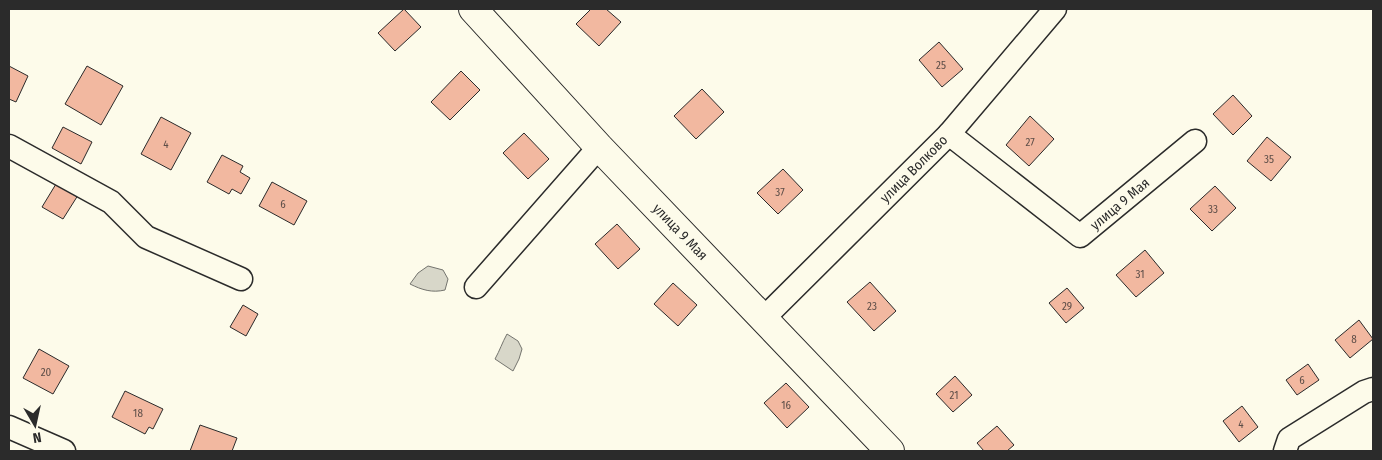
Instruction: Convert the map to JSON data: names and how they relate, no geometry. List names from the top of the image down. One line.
{"streets":{"main road":["улица 9 Мая"],"street":["улица Волково"]},"crossings":[["улица Волково","улица 9 Мая"]],"house_numbers":["25","27","4","35","37","6","33","31","23","29","8","20","6","21","16","18","4"],"north":"bottom"}
